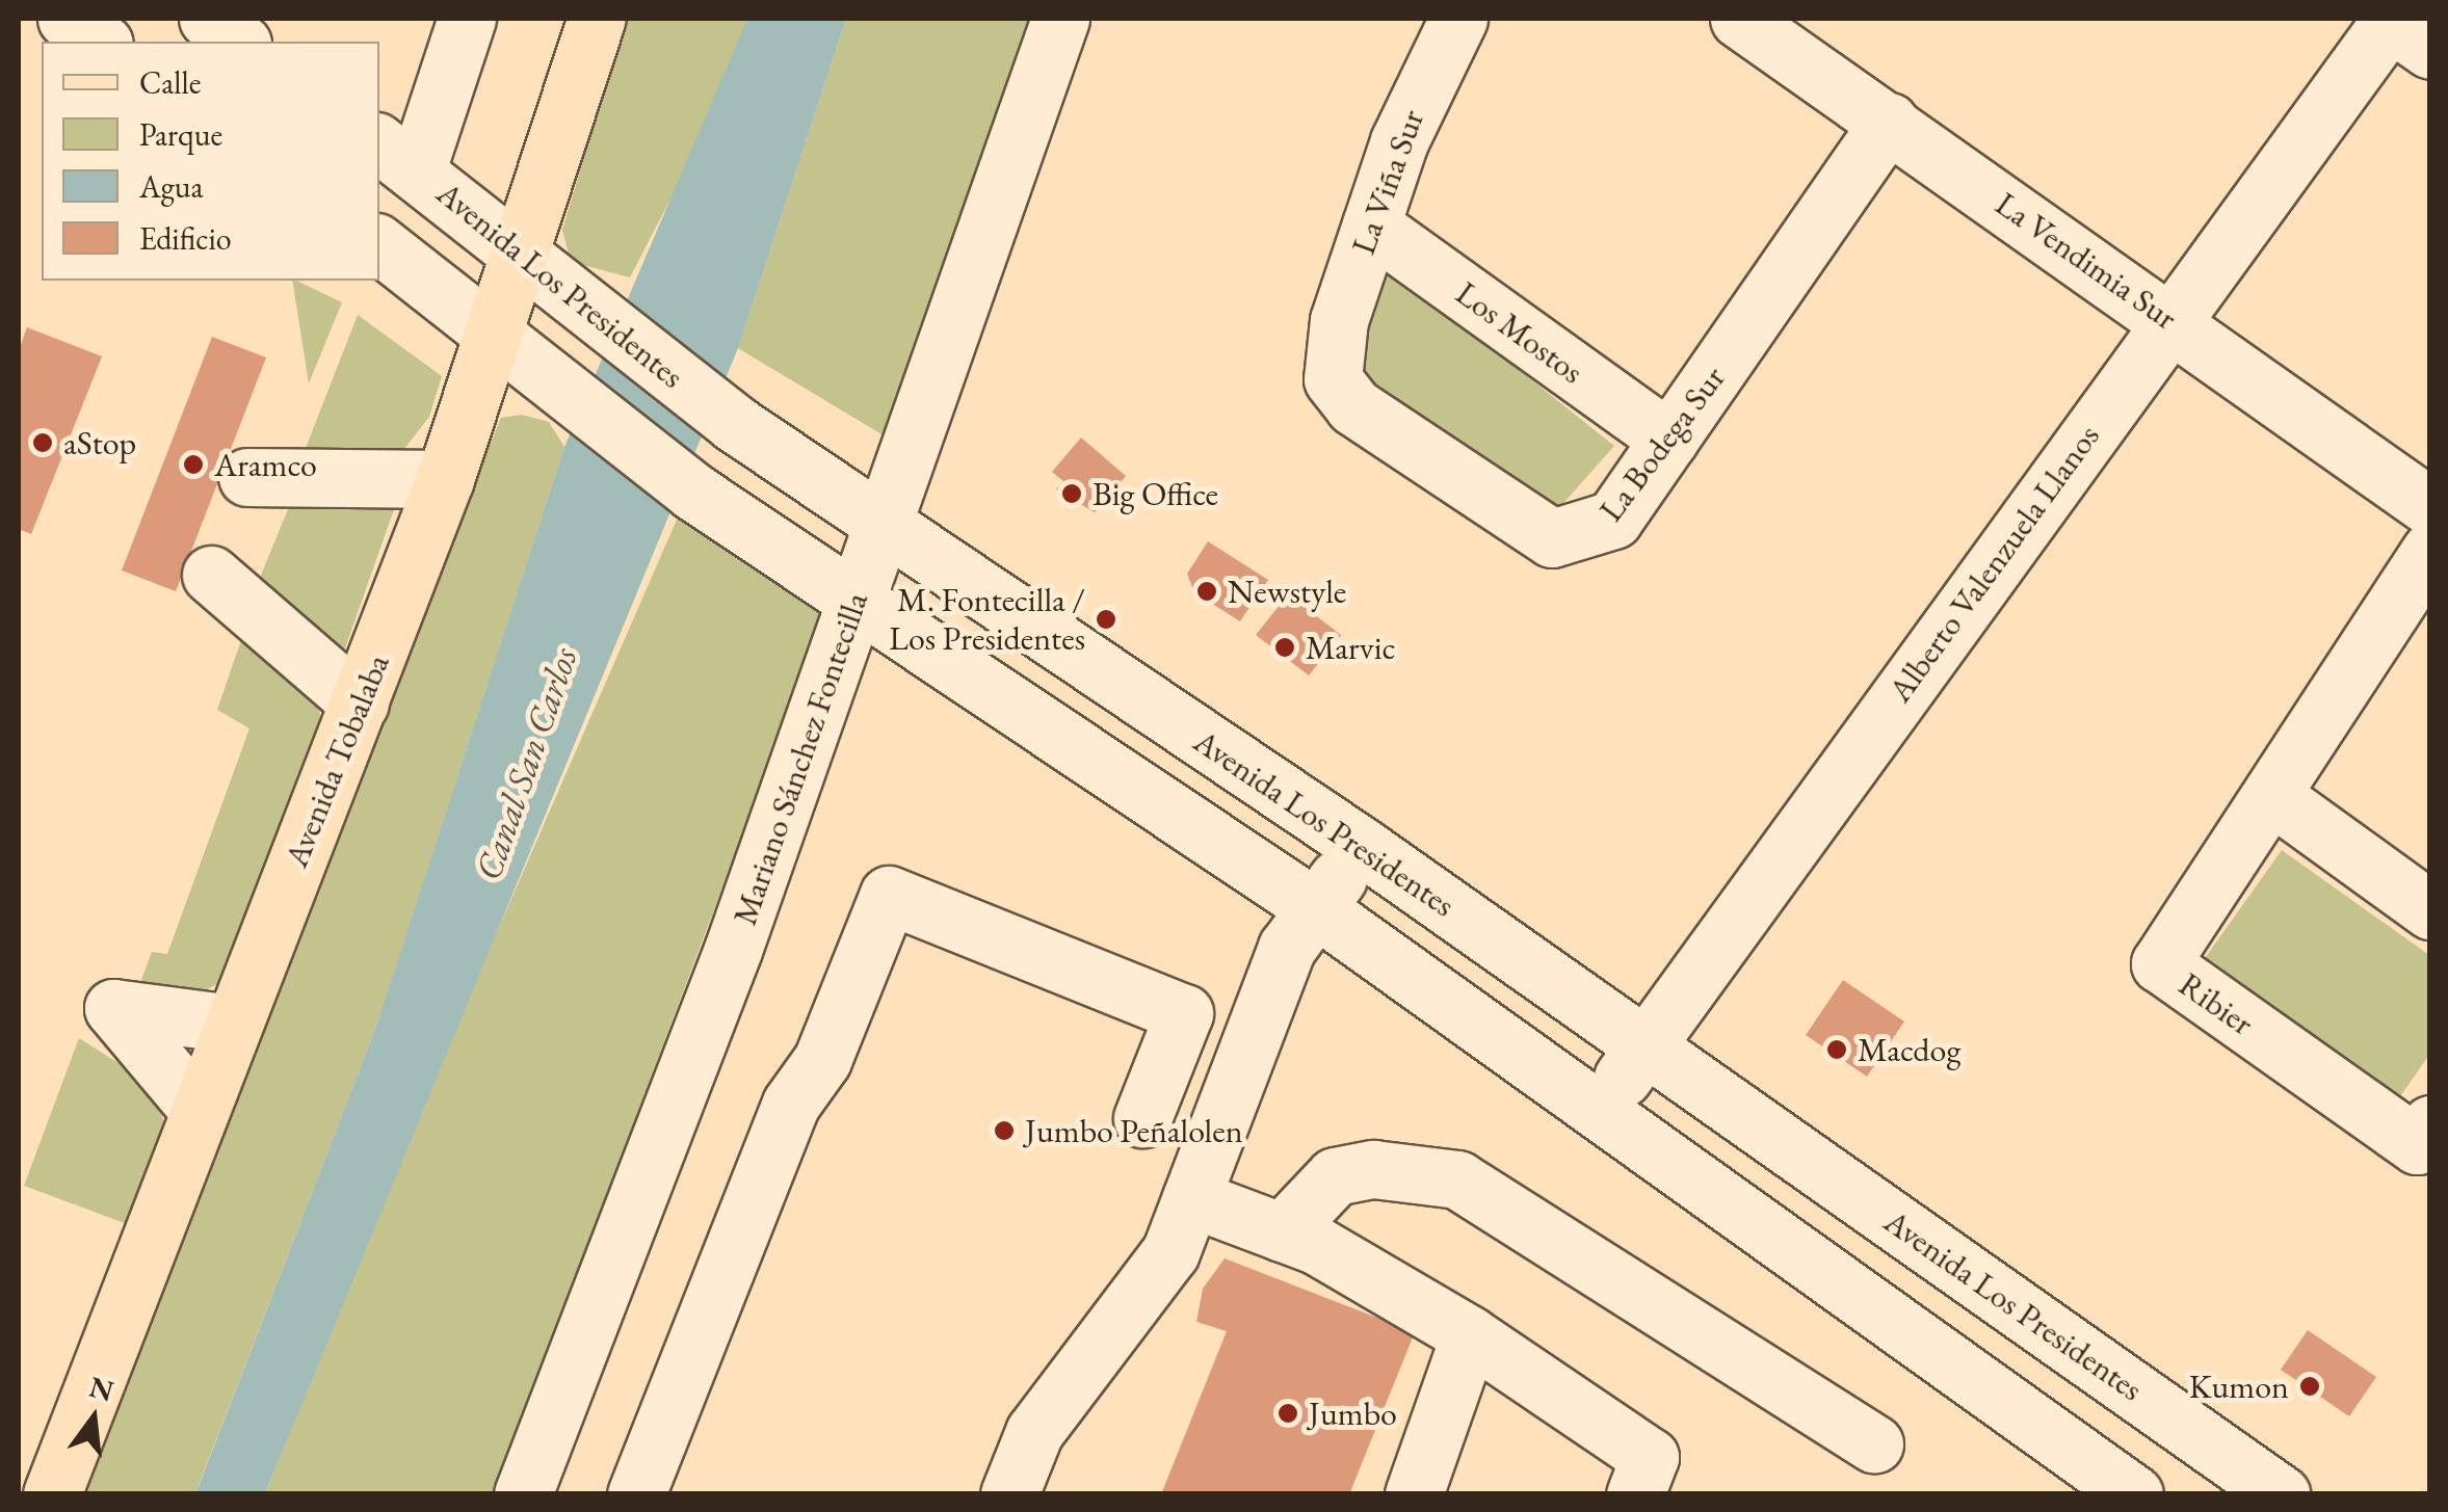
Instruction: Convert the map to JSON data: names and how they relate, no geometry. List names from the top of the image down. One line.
{"streets":{"main road":["Avenida Tobalaba"],"street":["La Viña Sur","La Vendimia Sur","Avenida Los Presidentes","Los Mostos","La Bodega Sur","Alberto Valenzuela Llanos","Mariano Sánchez Fontecilla","Ribier"]},"crossings":[["La Viña Sur","Los Mostos"],["La Viña Sur","La Bodega Sur"],["La Vendimia Sur","La Bodega Sur"],["La Vendimia Sur","Alberto Valenzuela Llanos"],["Avenida Los Presidentes","Alberto Valenzuela Llanos"],["Avenida Los Presidentes","Mariano Sánchez Fontecilla"],["Avenida Los Presidentes","Avenida Tobalaba"],["Los Mostos","La Bodega Sur"]],"water":["Canal San Carlos"],"places":["aStop","Aramco","Big Office","Newstyle","M. Fontecilla / Los Presidentes","Marvic","Macdog","Jumbo Peñalolen","Kumon","Jumbo"],"legend":["Calle","Parque","Agua","Edificio"],"north":"top"}
